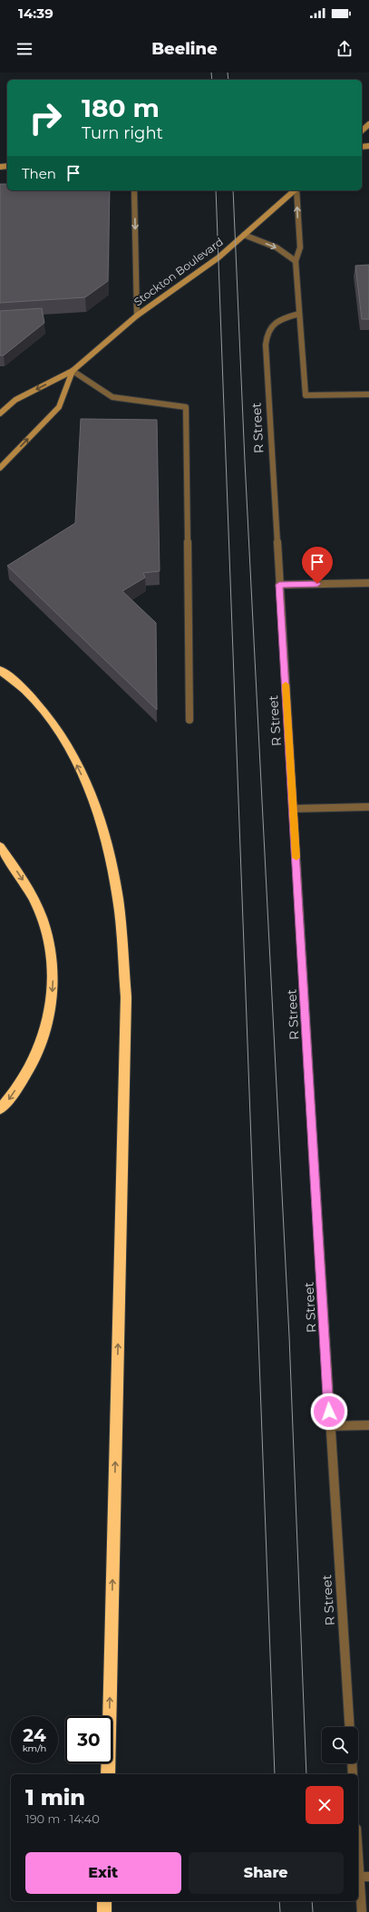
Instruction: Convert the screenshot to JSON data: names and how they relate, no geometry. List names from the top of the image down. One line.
{"streets":{"main road":["Stockton Boulevard"],"street":["R Street"]},"page":{"status":"14:39","header":"Beeline","turn":["180 m","Turn right"],"then":"Then","speed":"24 km/h","limit":"30","heading":["1 min","190 m · 14:40"],"buttons":["Exit","Share"]}}
